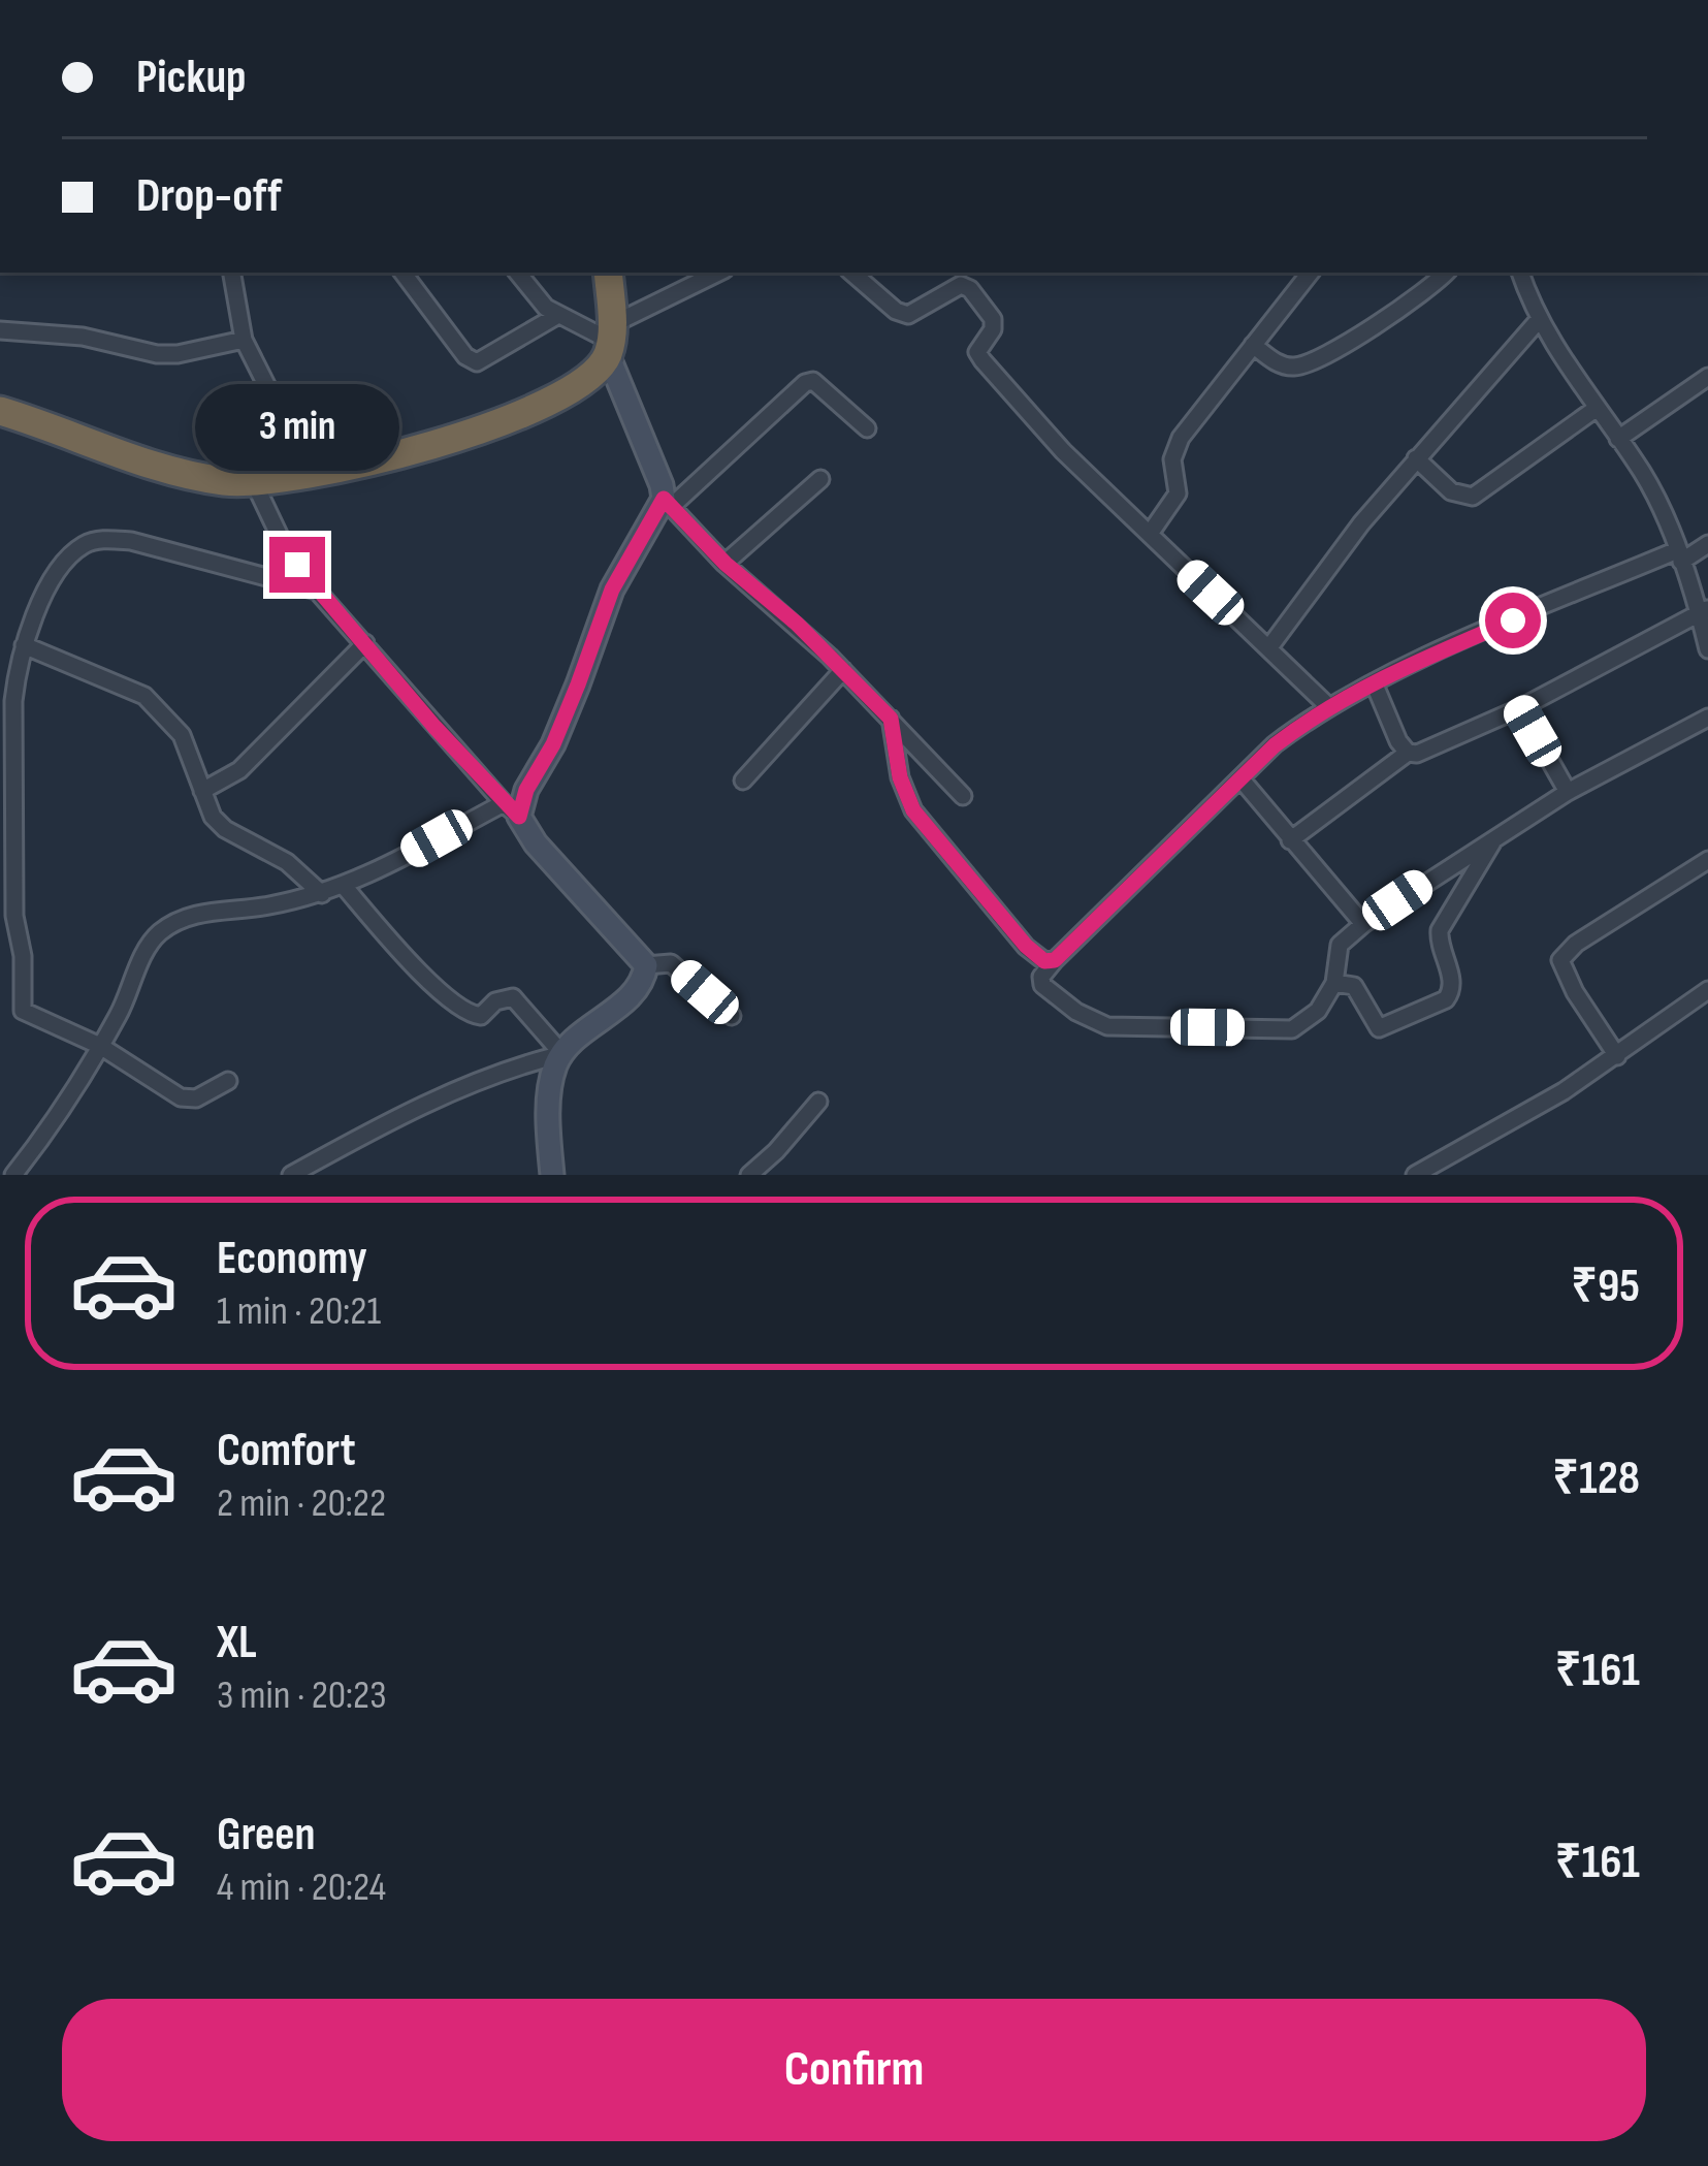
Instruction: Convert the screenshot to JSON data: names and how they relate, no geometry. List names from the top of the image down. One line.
{"page":{"banner":["Pickup","Drop-off"],"bubble":"3 min","list":[{"name":"Economy","note":"1 min · 20:21","value":"₹95"},{"name":"Comfort","note":"2 min · 20:22","value":"₹128"},{"name":"XL","note":"3 min · 20:23","value":"₹161"},{"name":"Green","note":"4 min · 20:24","value":"₹161"}],"buttons":"Confirm"}}
